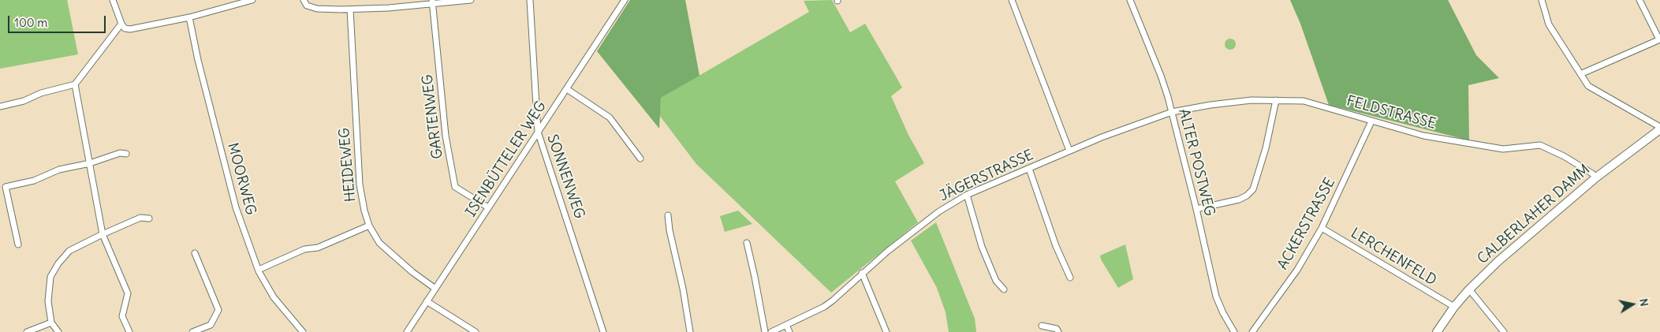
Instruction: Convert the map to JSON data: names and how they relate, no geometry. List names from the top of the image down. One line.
{"streets":{"street":["FELDSTRASSE","GARTENWEG","ISENBÜTTELER WEG","ALTER POSTWEG","HEIDEWEG","JÄGERSTRASSE","SONNENWEG","MOORWEG","CALBERLAHER DAMM","ACKERSTRASSE","LERCHENFELD"]},"crossings":[["FELDSTRASSE","ALTER POSTWEG"],["FELDSTRASSE","JÄGERSTRASSE"],["FELDSTRASSE","CALBERLAHER DAMM"],["FELDSTRASSE","ACKERSTRASSE"],["GARTENWEG","ISENBÜTTELER WEG"],["ISENBÜTTELER WEG","HEIDEWEG"],["ISENBÜTTELER WEG","SONNENWEG"],["ALTER POSTWEG","JÄGERSTRASSE"],["CALBERLAHER DAMM","LERCHENFELD"],["ACKERSTRASSE","LERCHENFELD"]],"scale_bar":"100 m","north":"right"}
